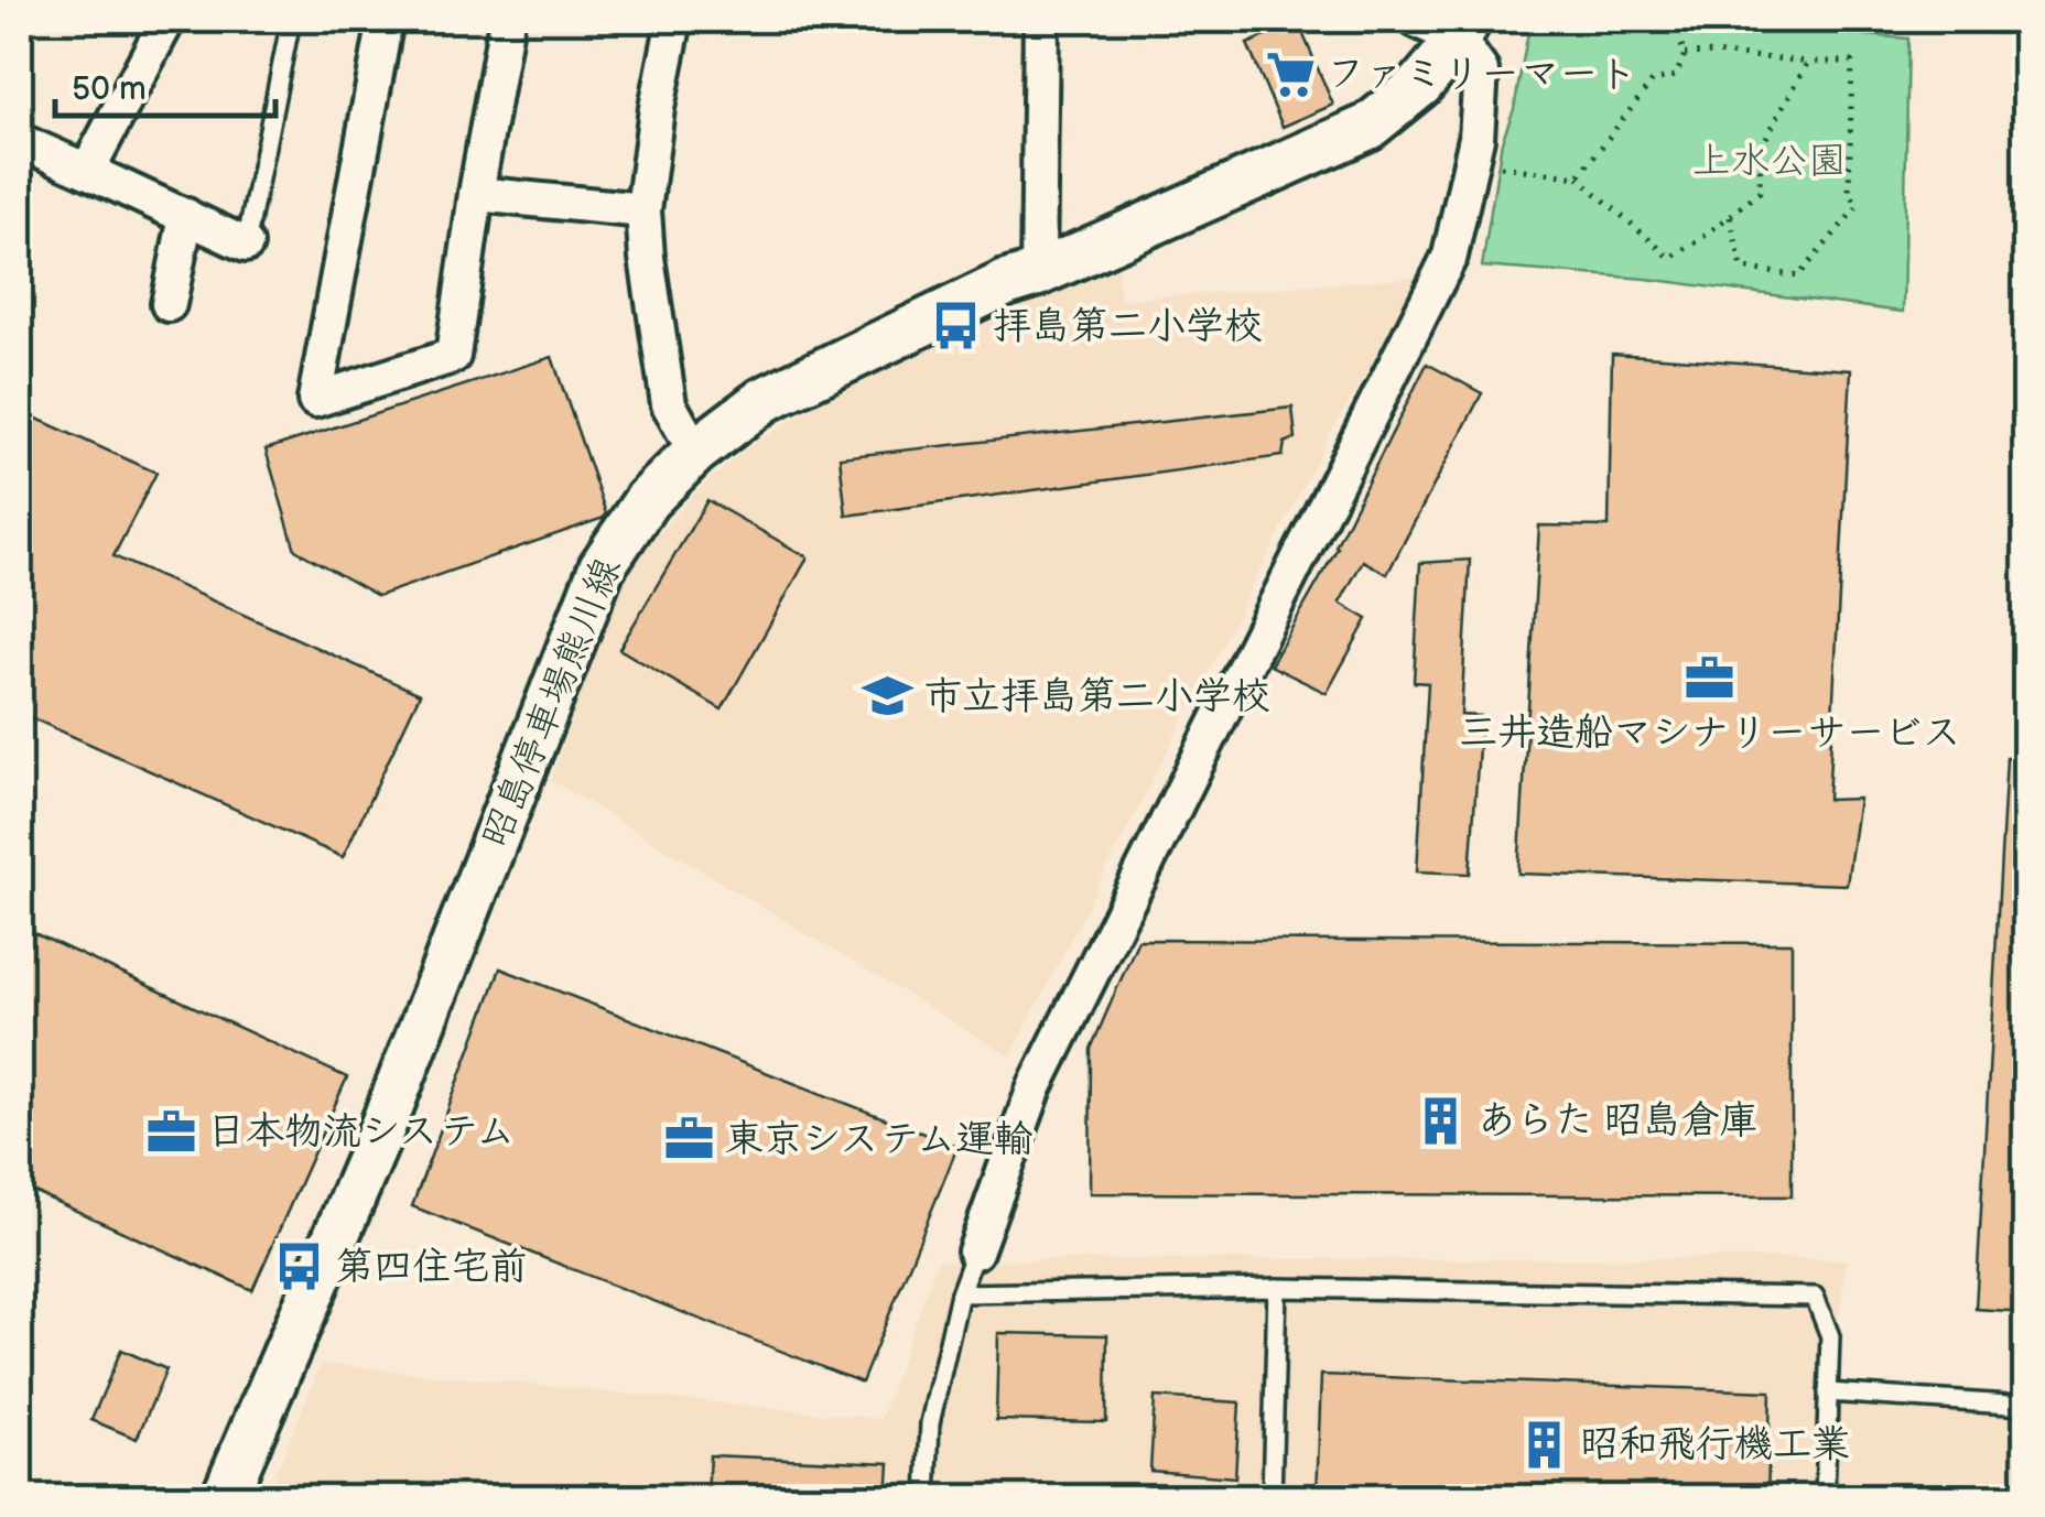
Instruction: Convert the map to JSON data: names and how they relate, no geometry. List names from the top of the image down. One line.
{"streets":{"main road":["昭島停車場熊川線"]},"parks":["上水公園"],"places":{"supermarket":["ファミリーマート"],"bus stop":["拝島第二小学校","第四住宅前"],"office":["三井造船マシナリーサービス","日本物流システム","東京システム運輸"],"school or university":["市立拝島第二小学校"],"building":["あらた 昭島倉庫","昭和飛行機工業"]},"scale_bar":"50 m"}
